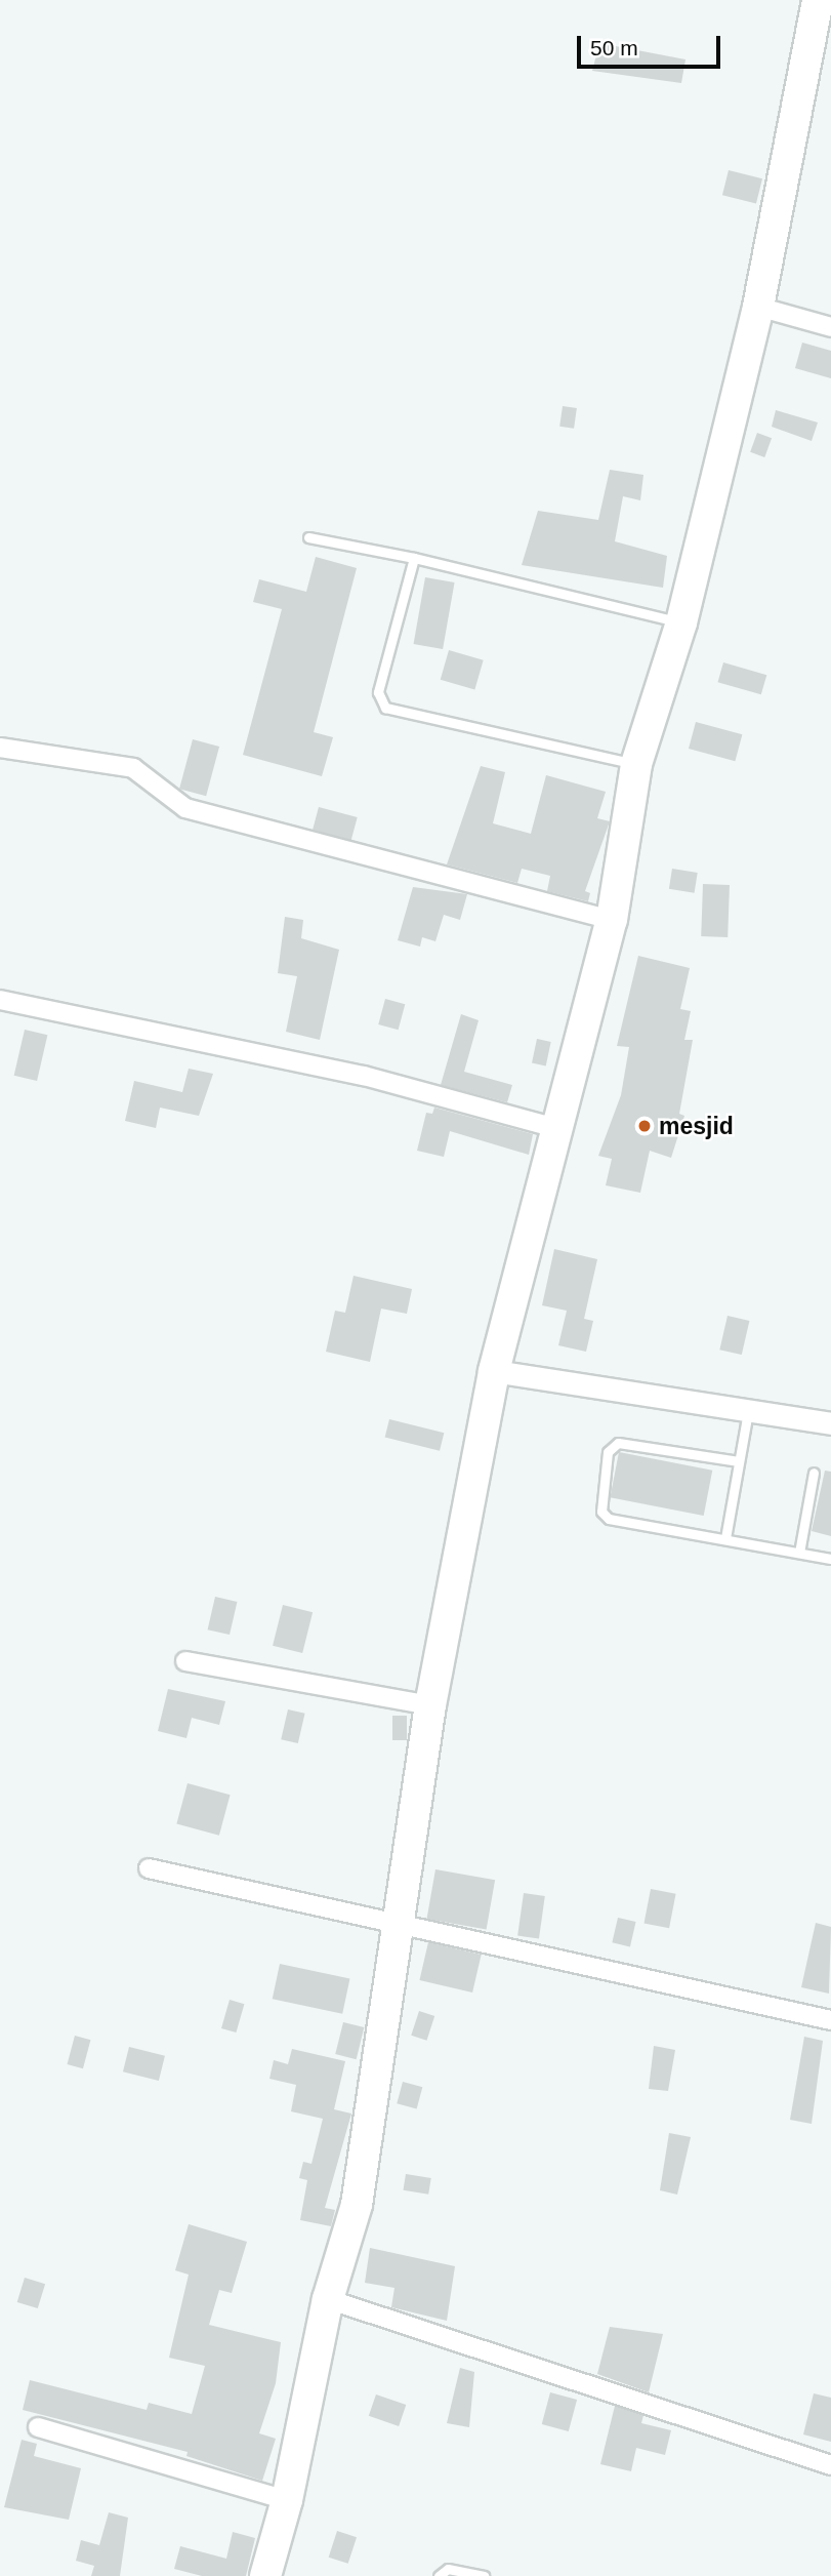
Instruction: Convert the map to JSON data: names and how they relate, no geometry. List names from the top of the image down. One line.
{"places":["mesjid"],"scale_bar":"50 m"}
